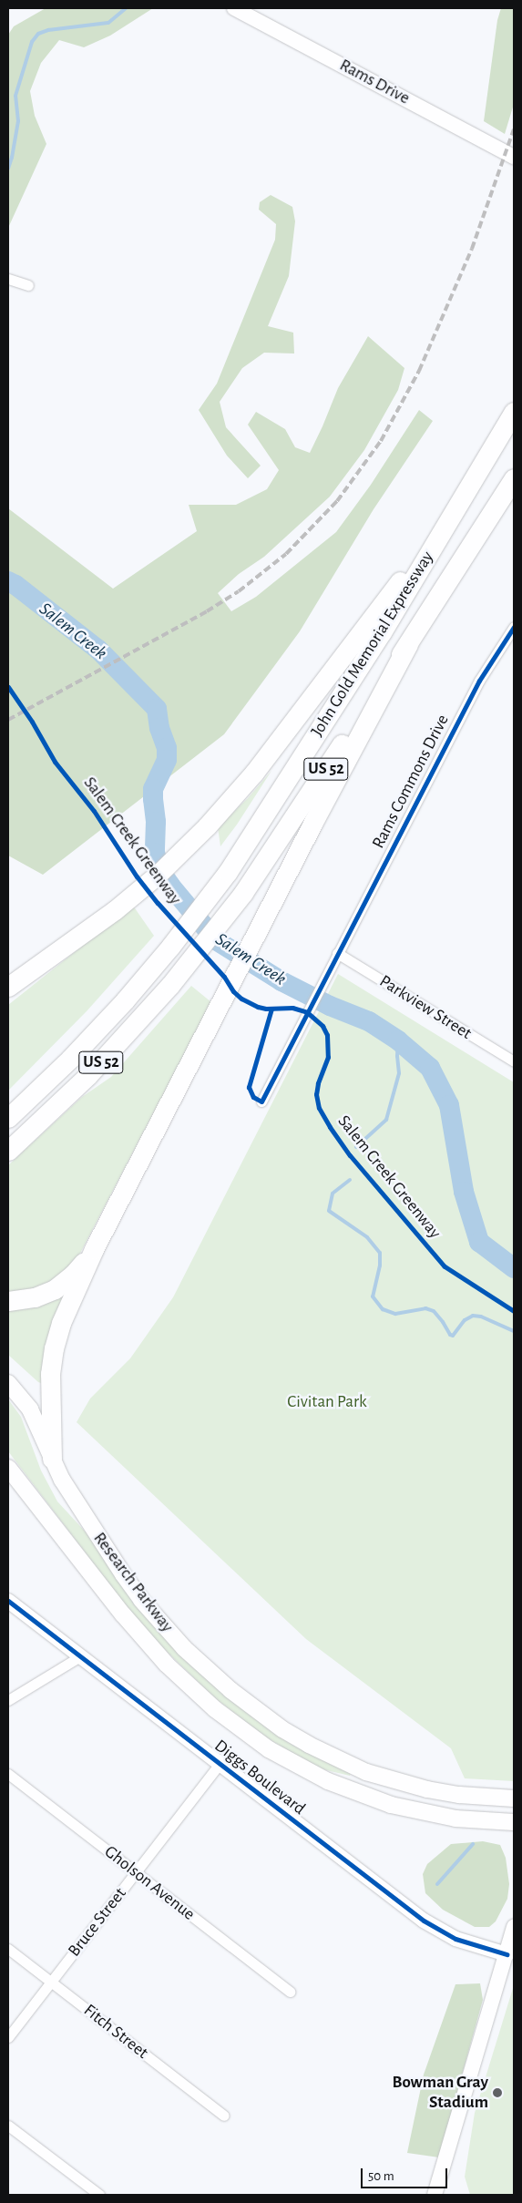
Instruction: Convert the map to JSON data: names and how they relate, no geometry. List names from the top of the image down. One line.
{"streets":{"highway":["John Gold Memorial Expressway","US 52"],"main road":["Research Parkway"],"street":["Rams Drive","Rams Commons Drive","Parkview Street","Diggs Boulevard","Gholson Avenue","Bruce Street","Fitch Street"],"cycle path":["Salem Creek Greenway"]},"crossings":[["Rams Commons Drive","Parkview Street"],["Diggs Boulevard","Bruce Street"],["Gholson Avenue","Bruce Street"],["Bruce Street","Fitch Street"]],"water":["Salem Creek"],"parks":["Civitan Park"],"places":["Bowman Gray Stadium"],"scale_bar":"50 m"}
